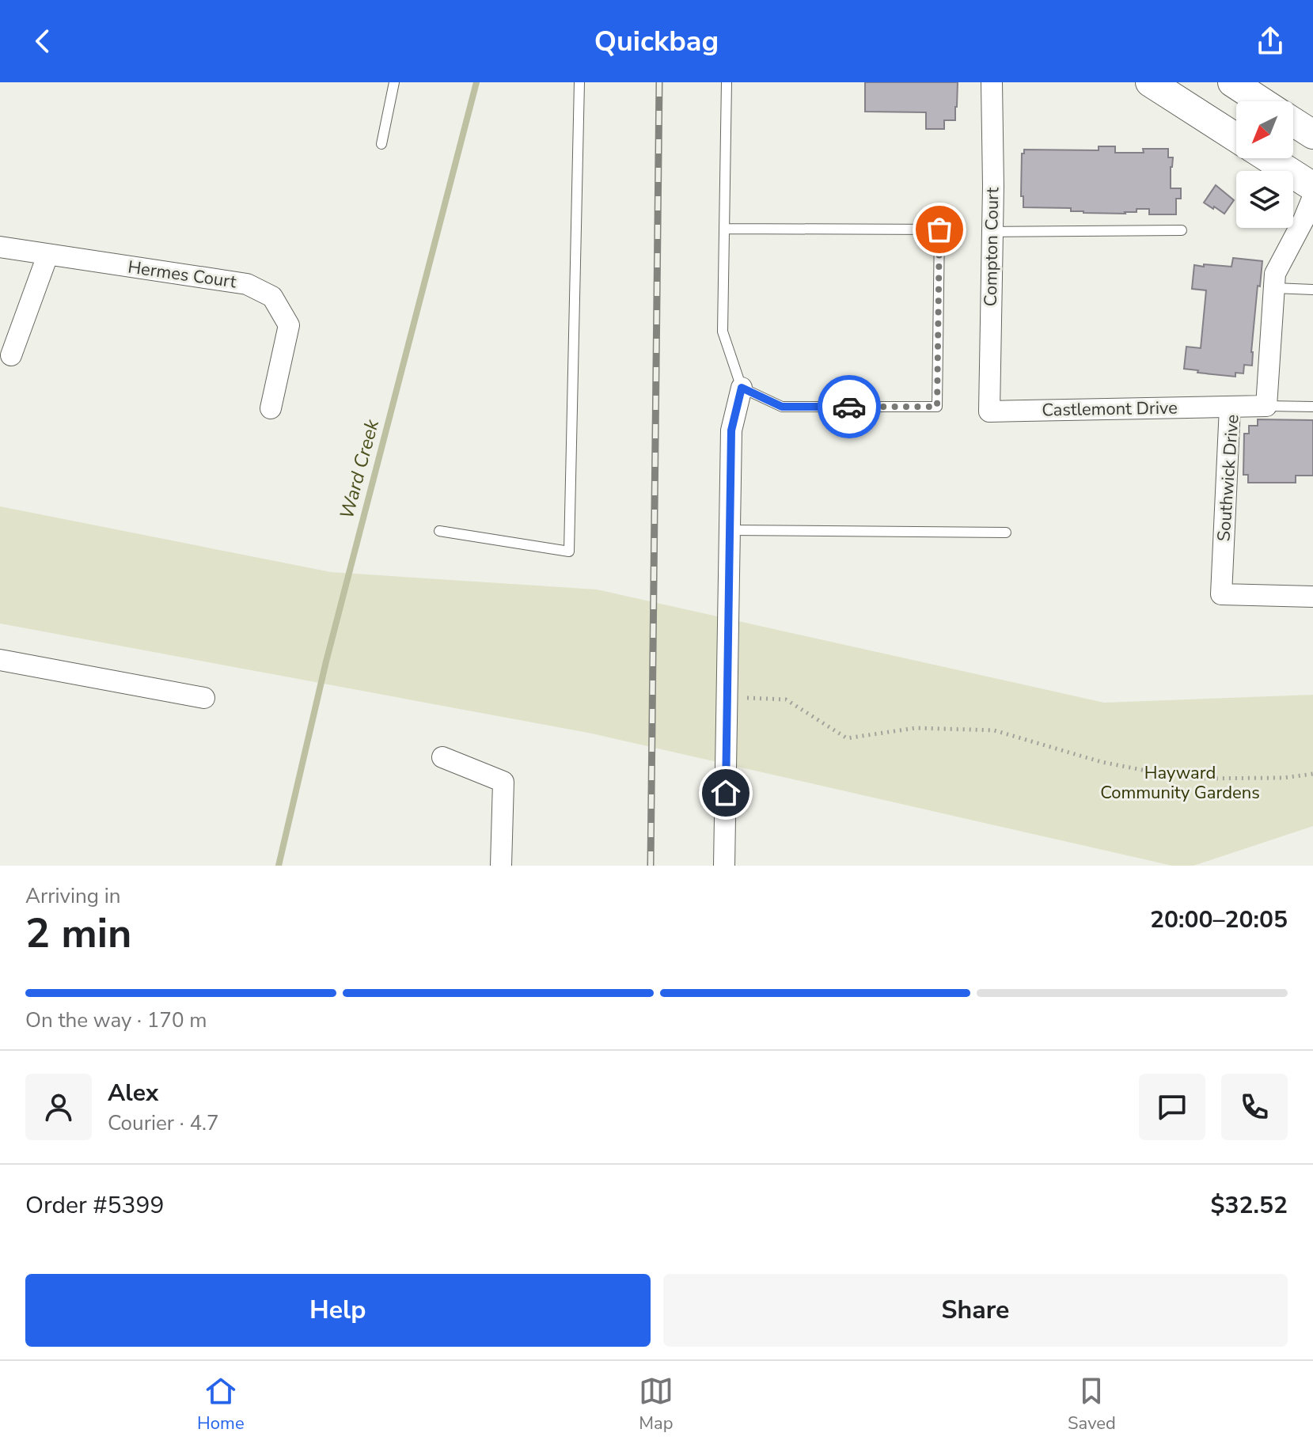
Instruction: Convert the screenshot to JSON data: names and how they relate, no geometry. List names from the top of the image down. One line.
{"streets":{"street":["Compton Court","Hermes Court","Castlemont Drive","Southwick Drive"]},"crossings":[["Compton Court","Castlemont Drive"],["Castlemont Drive","Southwick Drive"]],"water":["Ward Creek"],"parks":["Hayward Community Gardens"],"north":"bottom left","page":{"header":"Quickbag","heading":["2 min","Arriving in","20:00–20:05"],"panel":["Alex","Courier · 4.7","Order #5399","$32.52"],"bar":"On the way · 170 m","buttons":["Help","Share"],"tabs":["Home","Map","Saved"]}}
